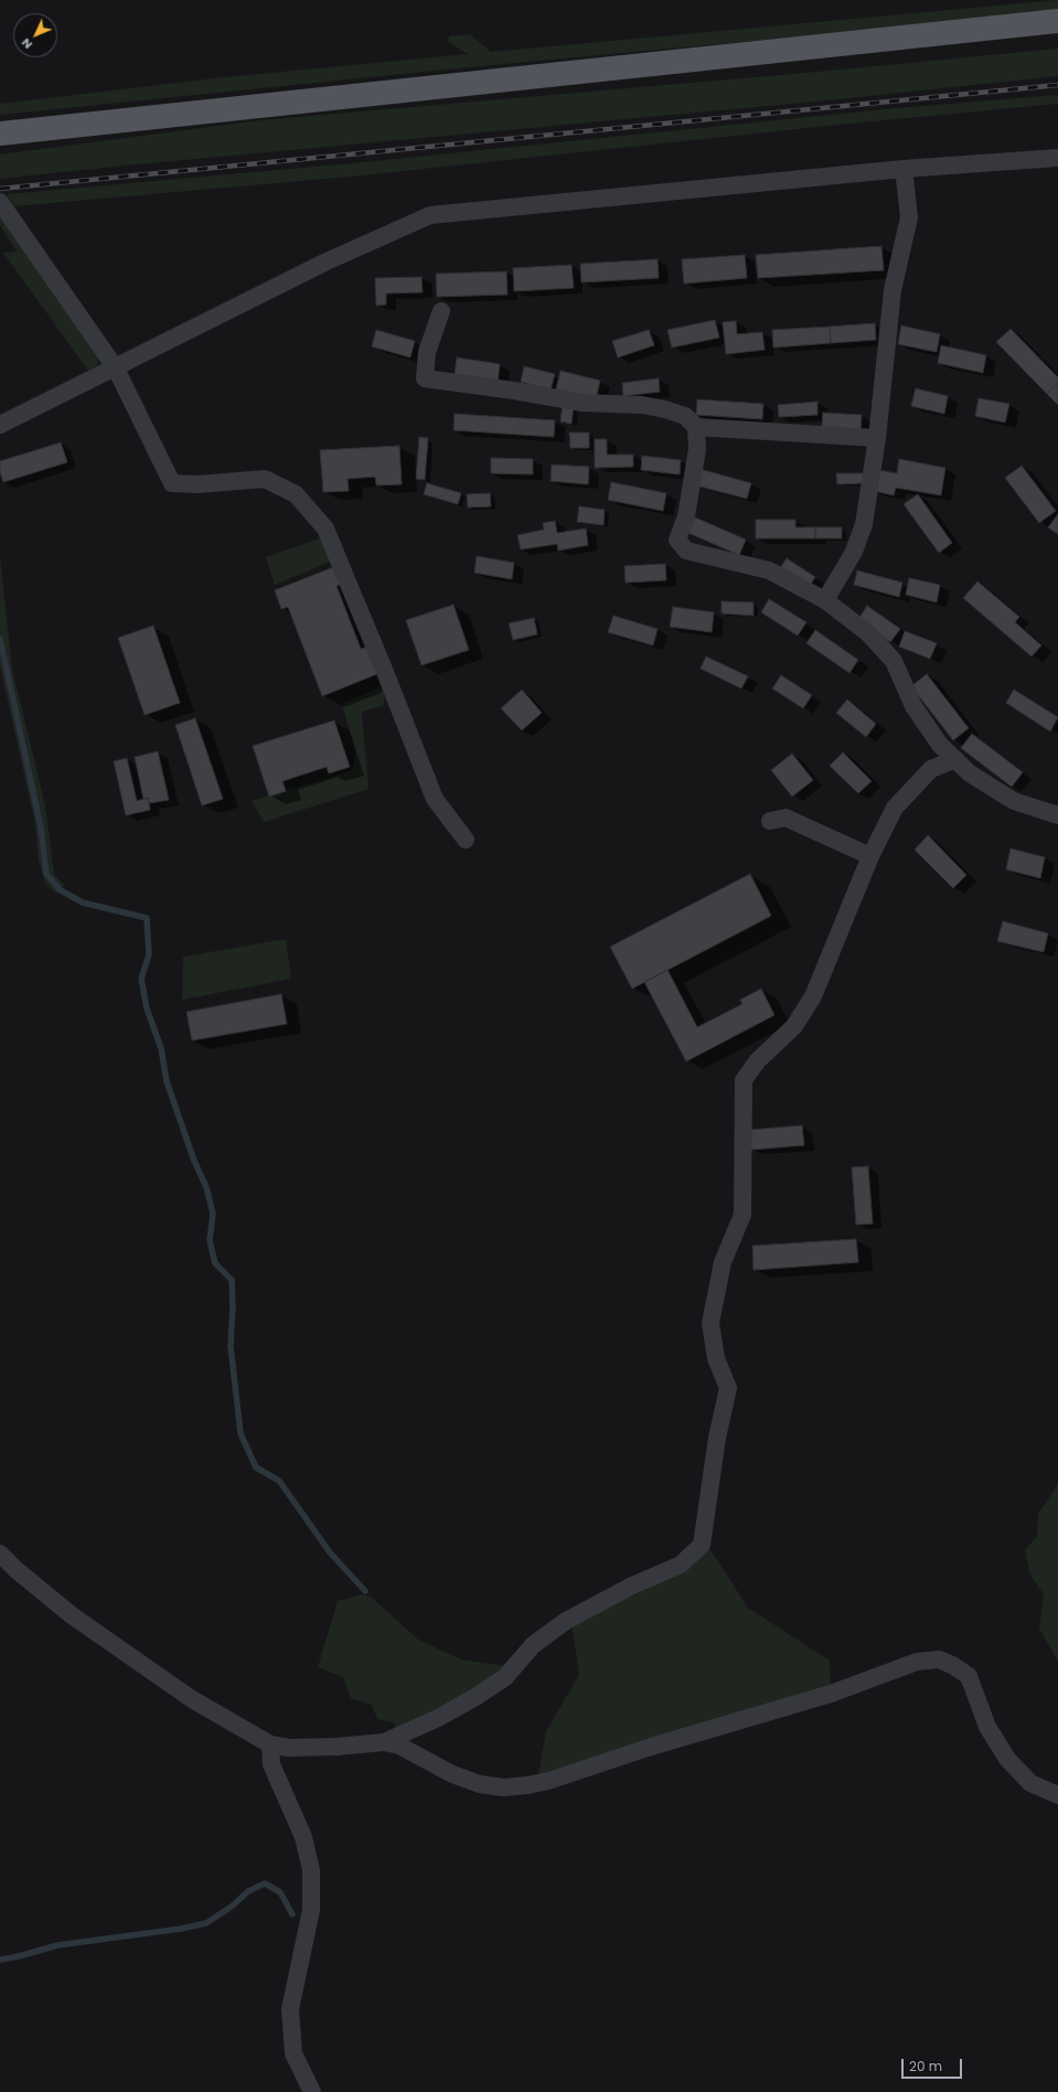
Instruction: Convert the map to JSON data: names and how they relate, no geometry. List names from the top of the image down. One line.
{"scale_bar":"20 m","north":"bottom left"}
